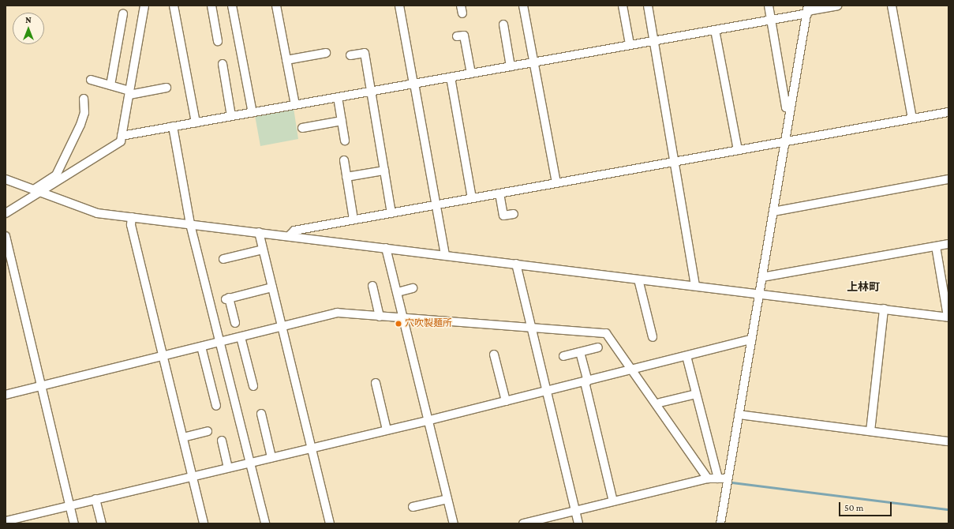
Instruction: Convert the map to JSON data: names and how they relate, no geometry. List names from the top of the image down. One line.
{"districts":["上林町"],"places":["穴吹製麺所"],"scale_bar":"50 m","north":"top"}
